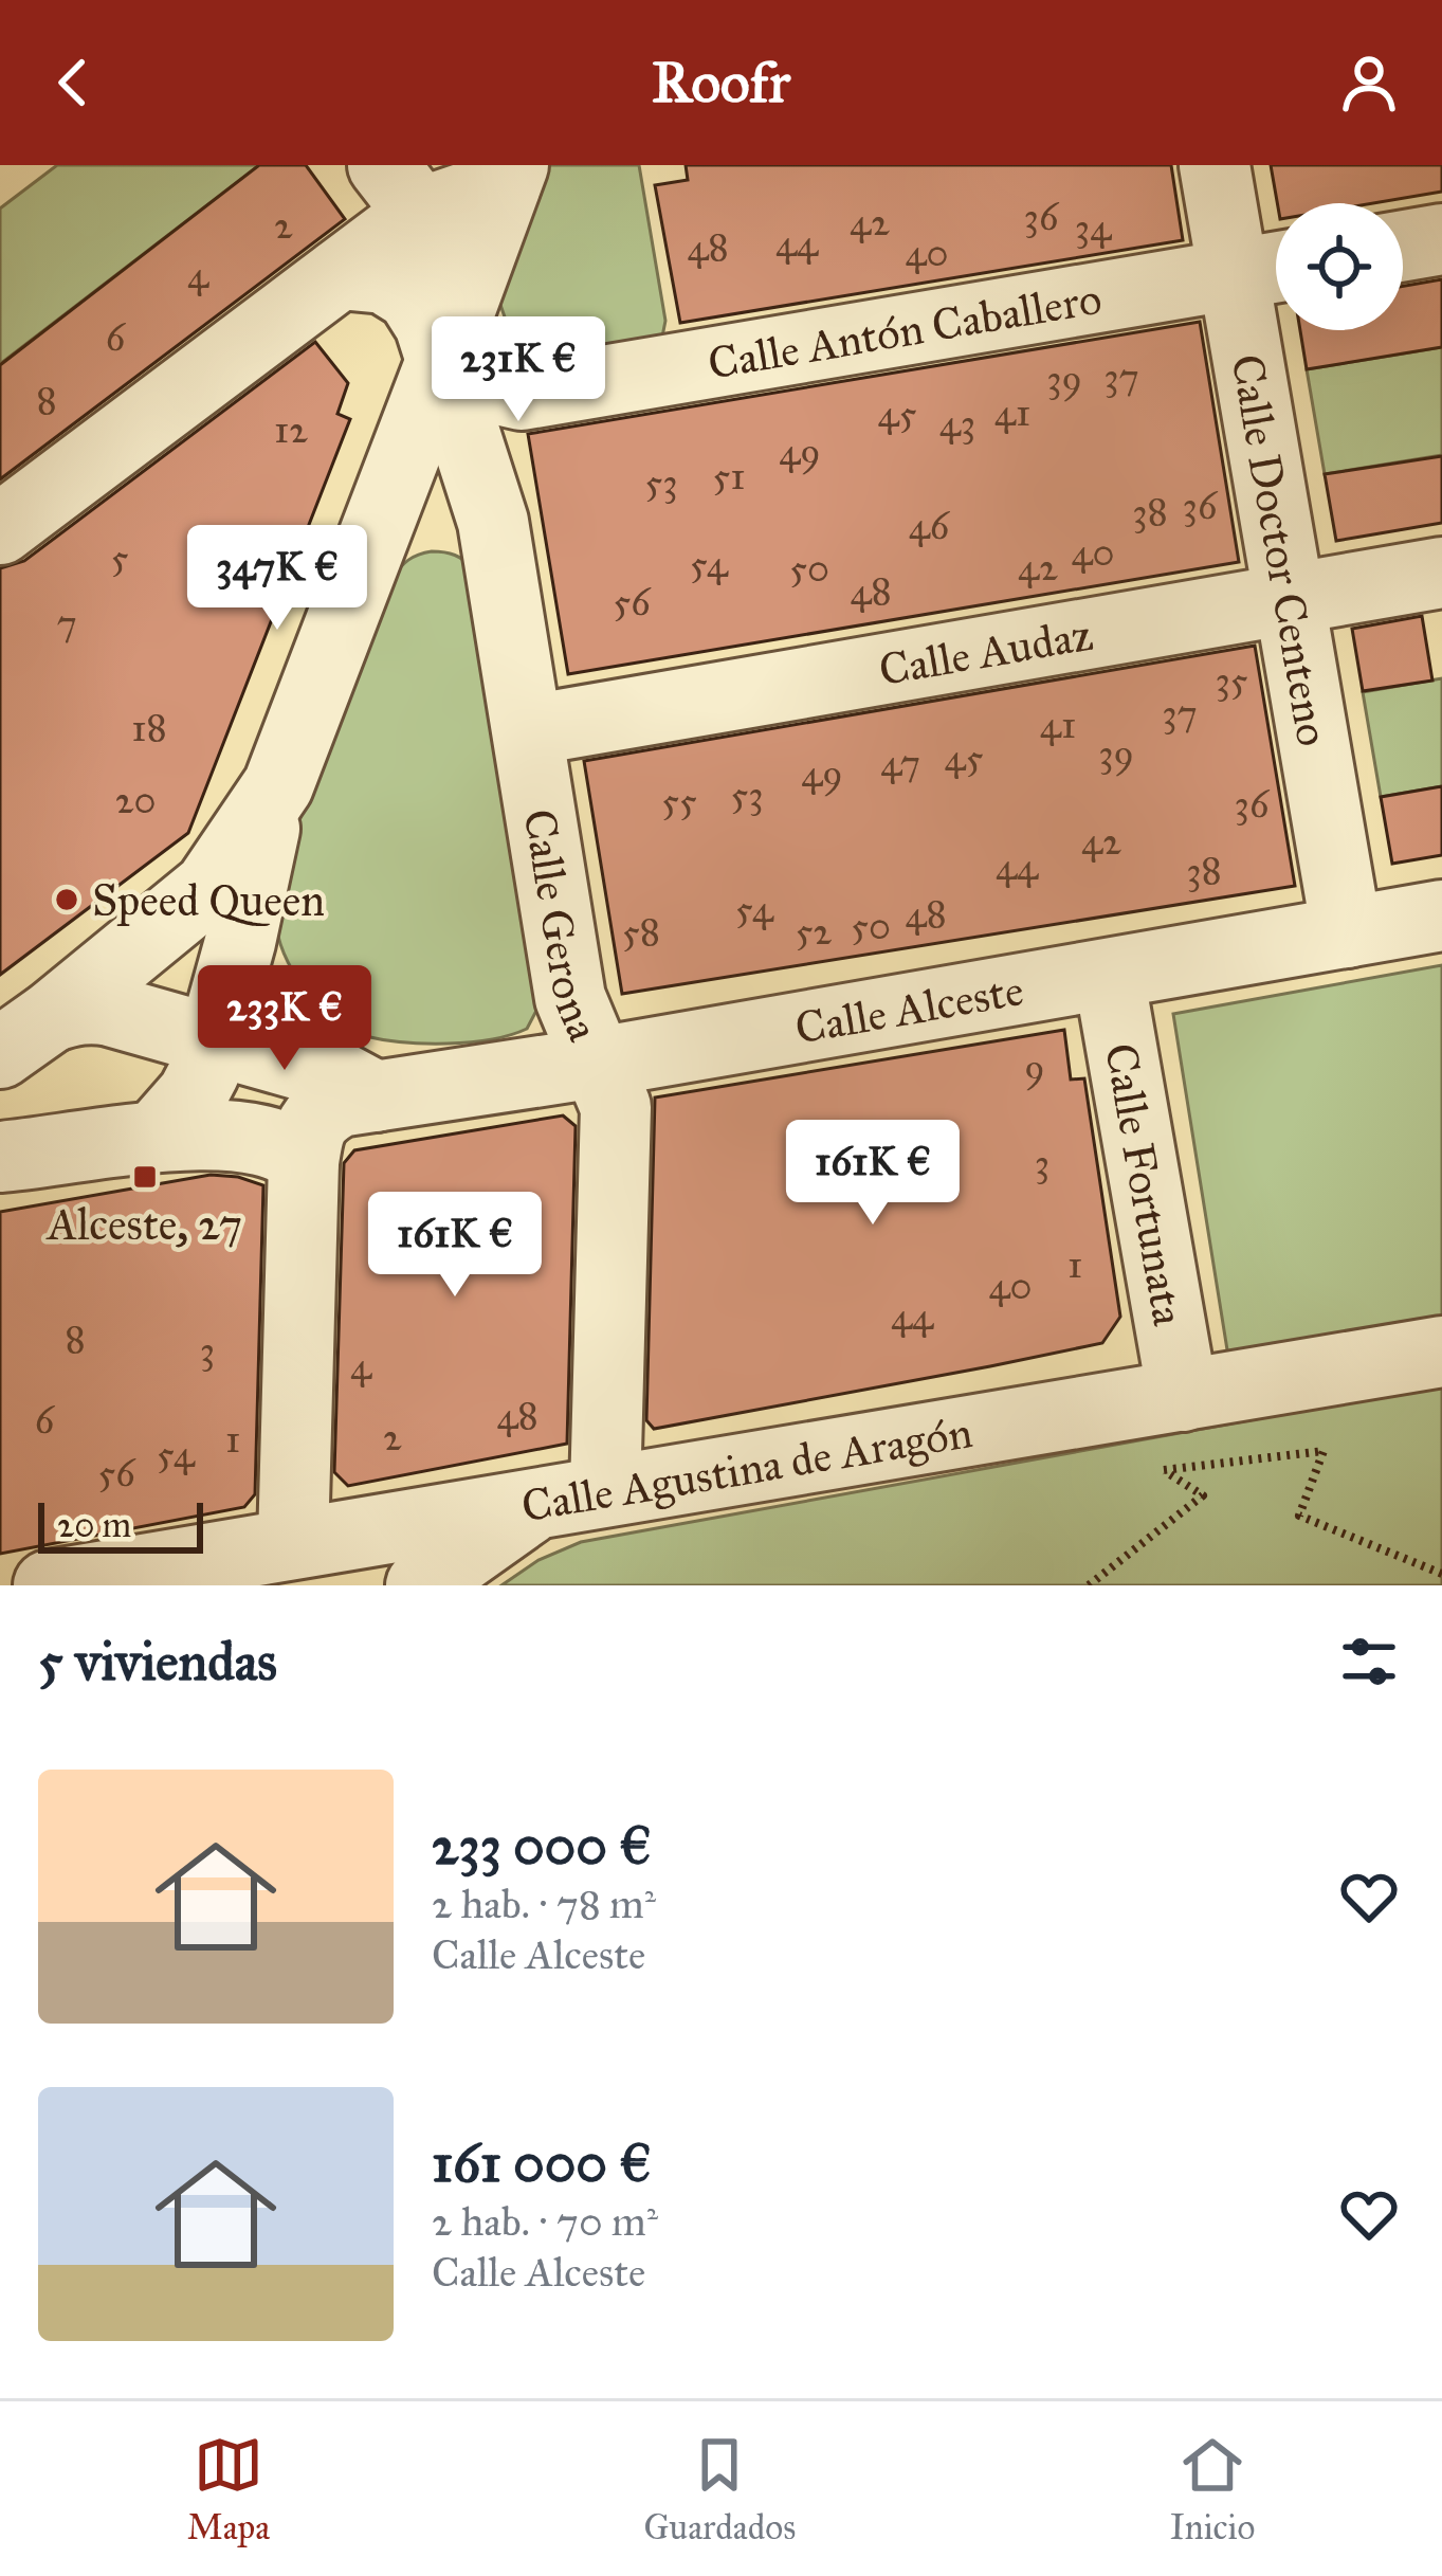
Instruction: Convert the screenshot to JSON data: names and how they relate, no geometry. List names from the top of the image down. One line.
{"streets":{"street":["Calle Antón Caballero","Calle Doctor Centeno","Calle Audaz","Calle Gerona","Calle Alceste","Calle Fortunata","Calle Agustina de Aragón"]},"crossings":[["Calle Antón Caballero","Calle Doctor Centeno"],["Calle Antón Caballero","Calle Gerona"],["Calle Doctor Centeno","Calle Audaz"],["Calle Doctor Centeno","Calle Alceste"],["Calle Audaz","Calle Gerona"],["Calle Gerona","Calle Alceste"],["Calle Gerona","Calle Agustina de Aragón"],["Calle Alceste","Calle Fortunata"],["Calle Fortunata","Calle Agustina de Aragón"]],"places":{"other":["Speed Queen"],"transit":["Alceste, 27"]},"house_numbers":["36","42","2","34","44","48","40","4","6","37","39","8","41","45","43","12","49","51","53","36","38","46","40","5","54","42","50","48","56","7","35","37","41","18","39","45","47","49","53","20","55","36","42","44","38","54","48","50","52","58","9","3","1","40","44","8","3","4","48","6","2","1","54","56"],"scale_bar":"20 m","page":{"header":"Roofr","price":["231K €","347K €","233K €","161K €","161K €"],"scale":"20 m","heading":"5 viviendas","list":[{"name":"233 000 €","note":"2 hab. · 78 m² · Calle Alceste"},{"name":"161 000 €","note":"2 hab. · 70 m² · Calle Alceste"}],"tabs":["Mapa","Guardados","Inicio"]}}
